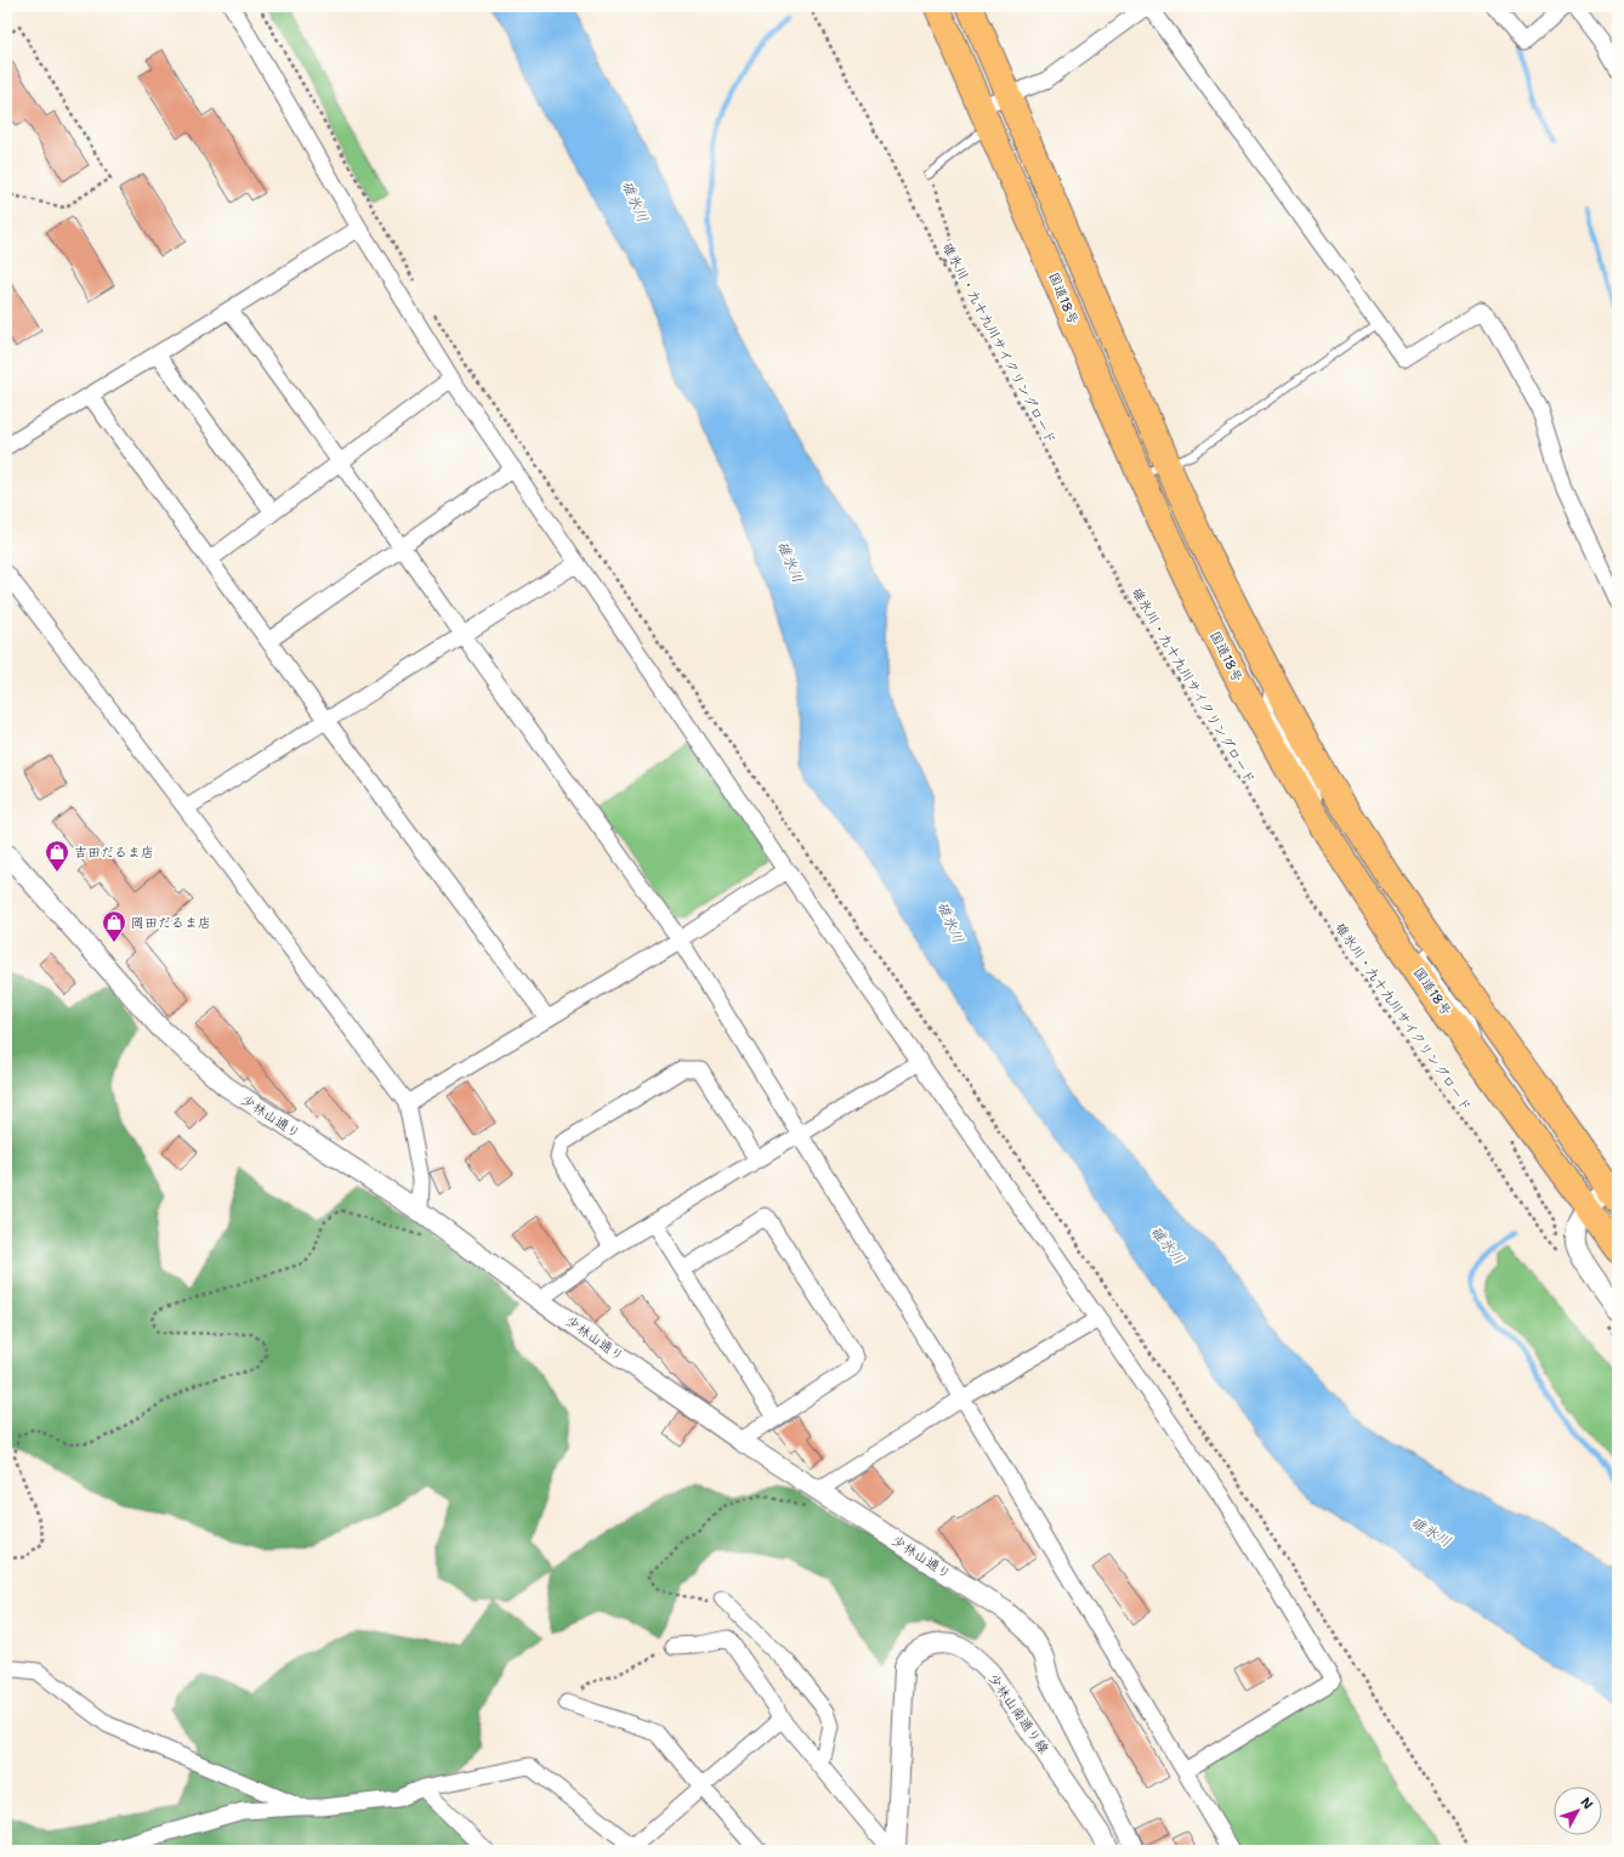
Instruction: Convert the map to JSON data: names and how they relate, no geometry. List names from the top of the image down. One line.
{"streets":{"highway":["国道18号"],"street":["少林山通り","少林山南通り線"],"path":["碓氷川・九十九川サイクリングロード"]},"water":["碓氷川"],"places":{"shop":["吉田だるま店","岡田だるま店"]},"north":"top right"}
